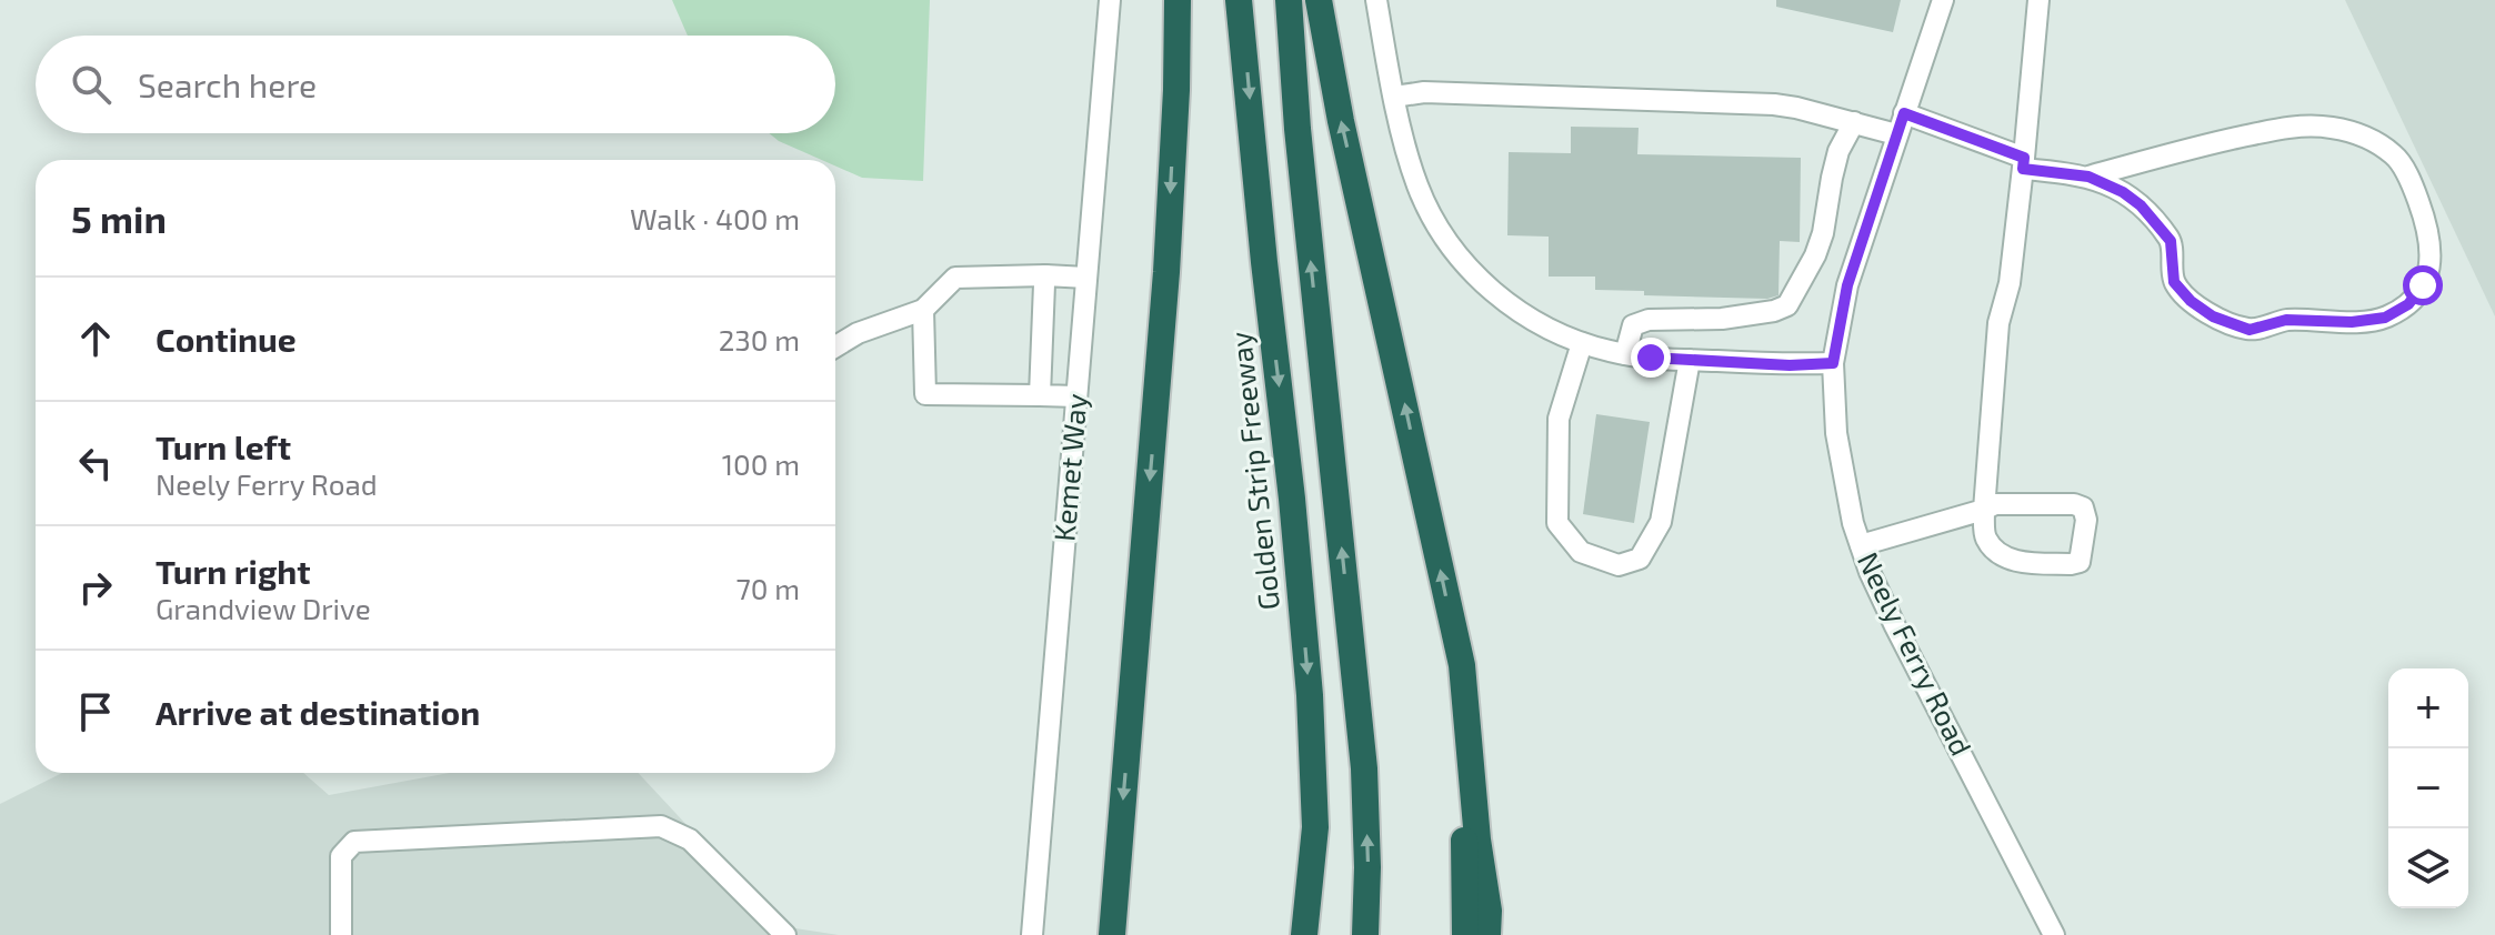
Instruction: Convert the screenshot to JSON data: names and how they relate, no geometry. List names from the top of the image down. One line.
{"streets":{"highway":["Golden Strip Freeway"],"street":["Kemet Way","Neely Ferry Road"]},"page":{"search":"Search here","heading":["5 min","Walk · 400 m"],"list":[["Continue","230 m"],["Turn left","Neely Ferry Road","100 m"],["Turn right","Grandview Drive","70 m"],"Arrive at destination"],"map_buttons":["+","−"]}}
